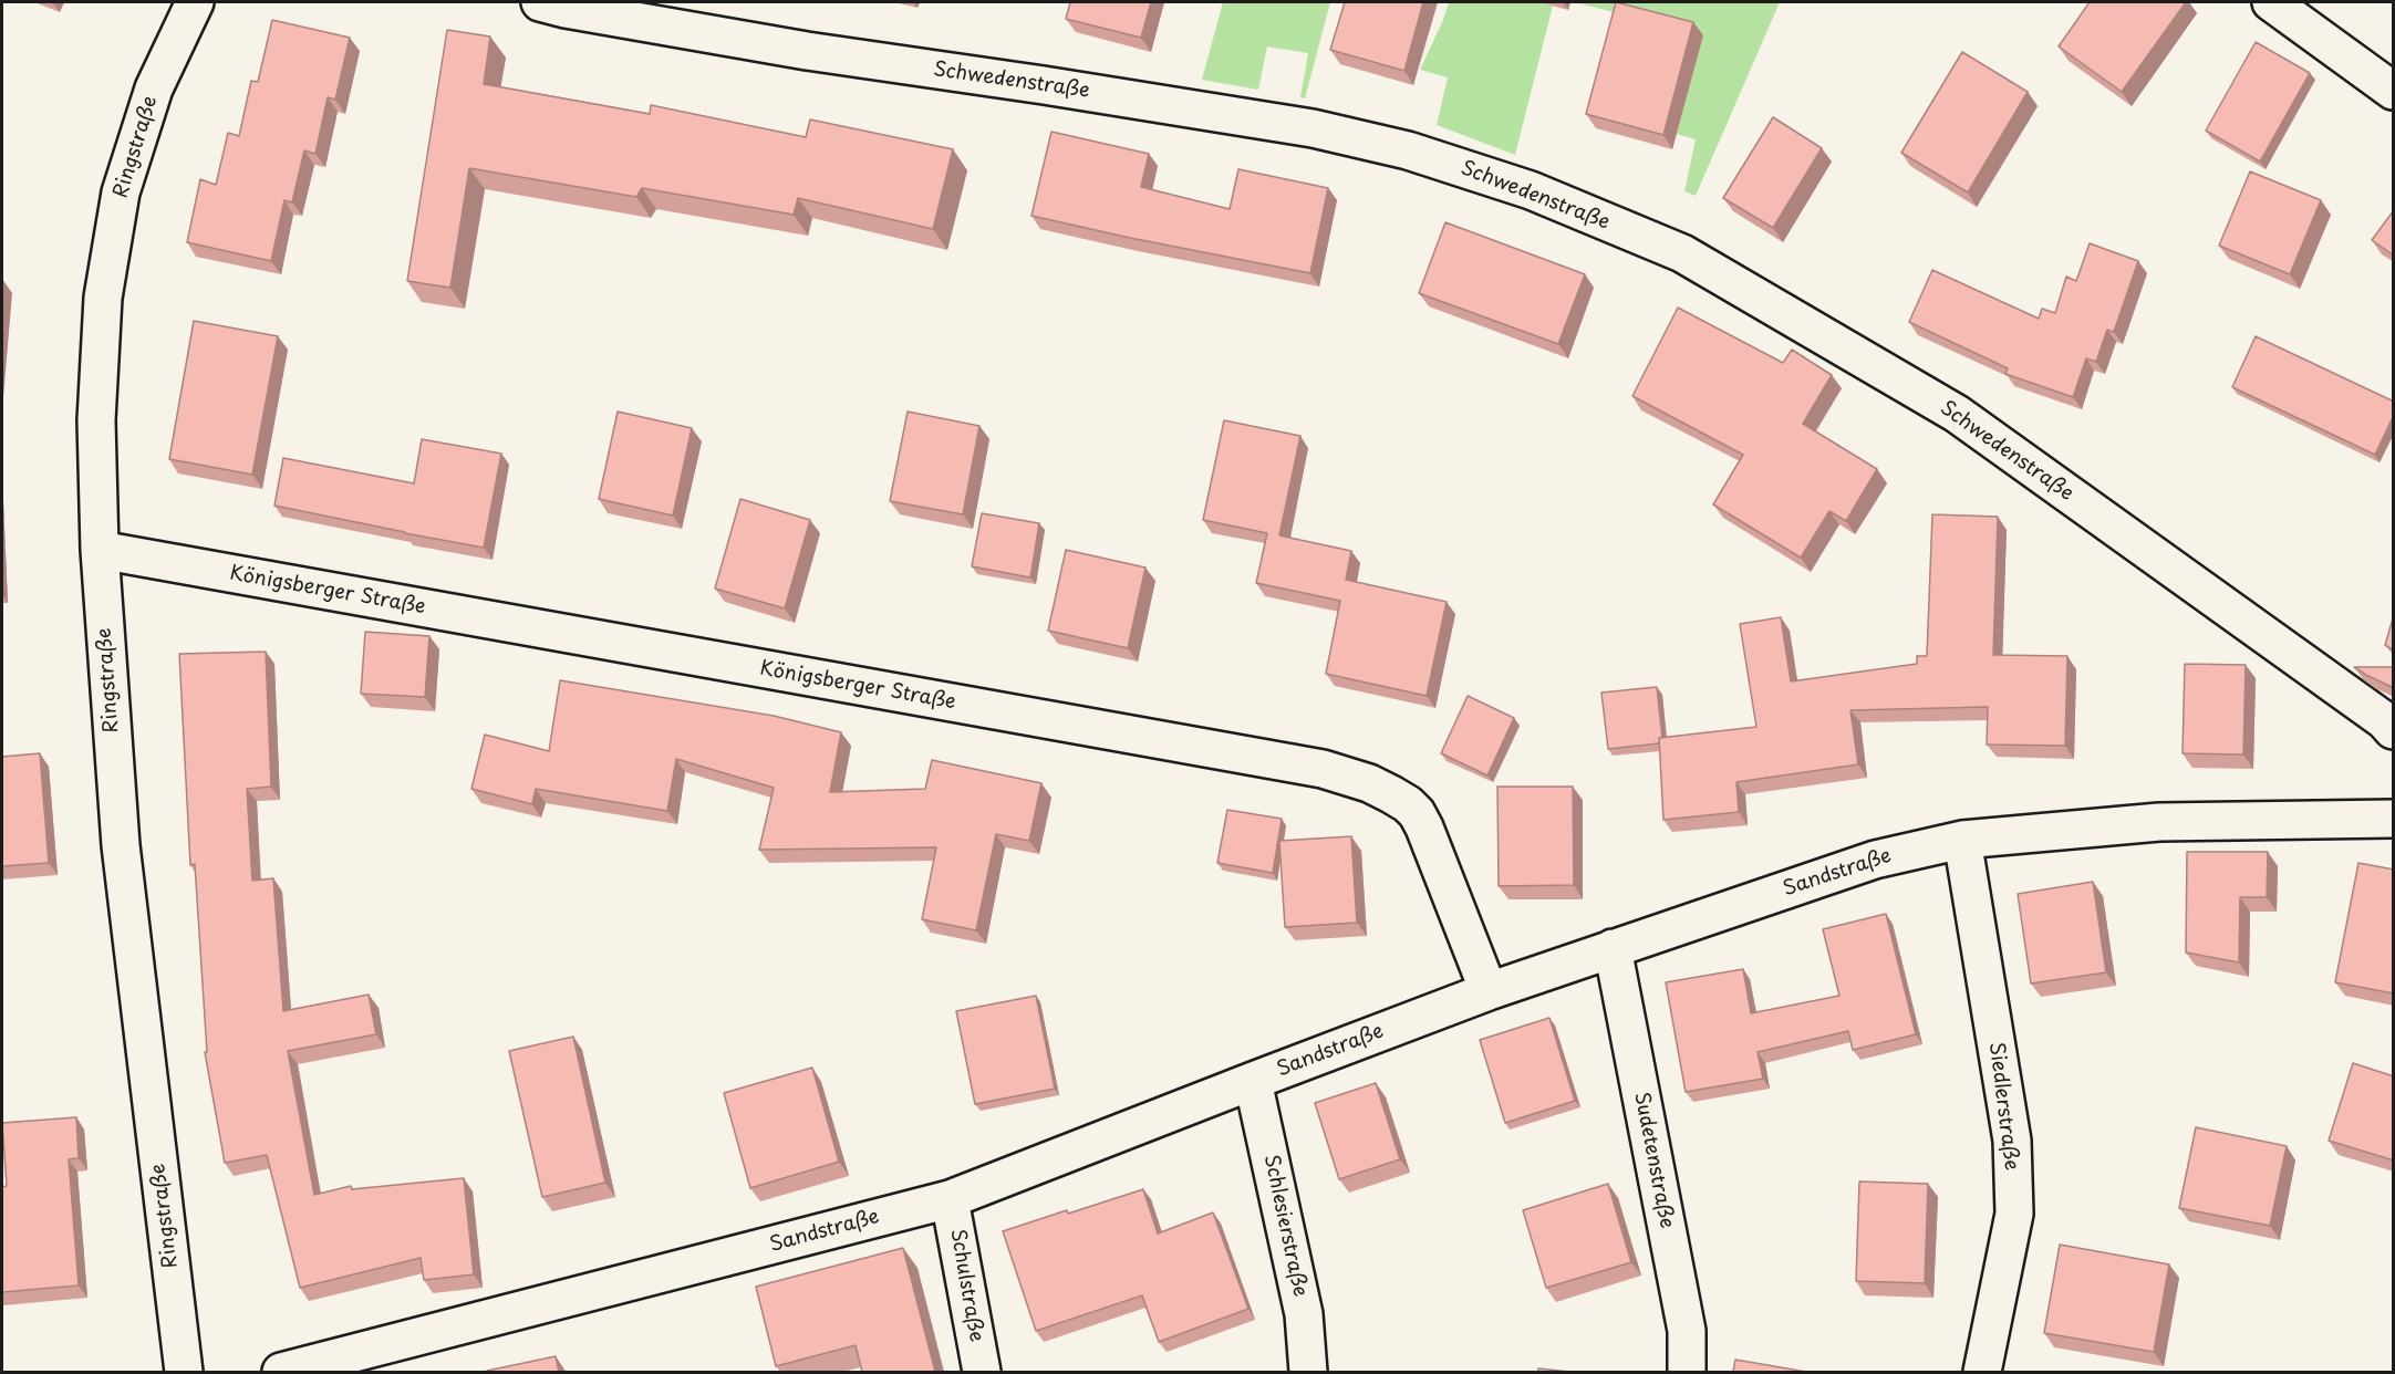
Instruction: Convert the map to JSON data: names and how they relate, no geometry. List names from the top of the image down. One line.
{"streets":{"street":["Schwedenstraße","Ringstraße","Königsberger Straße","Sandstraße","Siedlerstraße","Sudetenstraße","Schlesierstraße","Schulstraße"]},"crossings":[["Ringstraße","Königsberger Straße"],["Königsberger Straße","Sandstraße"],["Sandstraße","Siedlerstraße"],["Sandstraße","Sudetenstraße"],["Sandstraße","Schlesierstraße"],["Sandstraße","Schulstraße"]]}
